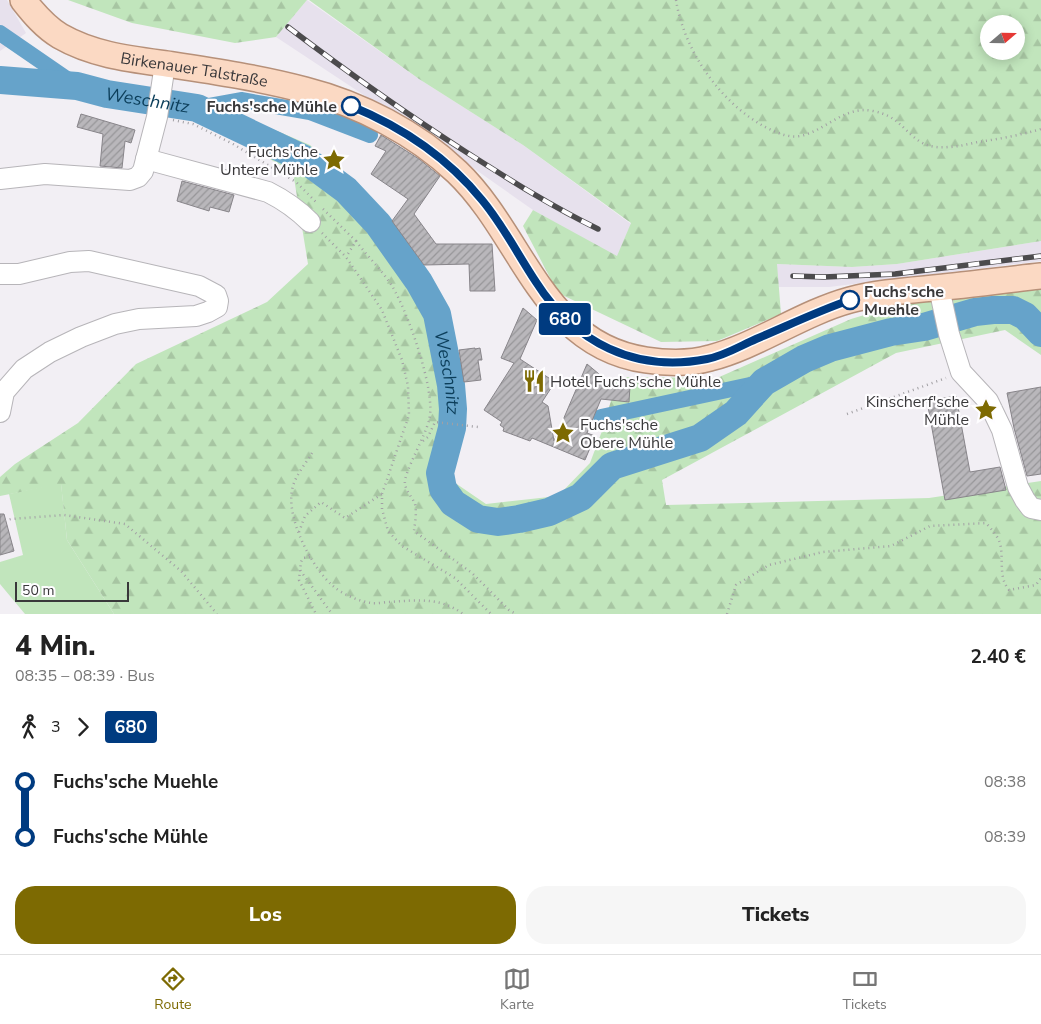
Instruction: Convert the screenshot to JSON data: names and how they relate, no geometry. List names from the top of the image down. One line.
{"streets":{"main road":["Birkenauer Talstraße"]},"water":["Weschnitz"],"places":{"other":["Fuchs'sche Mühle","Fuchs'sche Muehle"],"place":["Fuchs'che Untere Mühle","Kinscherf'sche Mühle","Fuchs'sche Obere Mühle"],"restaurant":["Hotel Fuchs'sche Mühle"]},"lines":["bus line 680"],"scale_bar":"50 m","north":"right","page":{"on_map":"680","scale":"50 m","heading":["4 Min.","08:35 – 08:39 · Bus","2.40 €"],"legs":["3","680"],"list":[{"name":"Fuchs'sche Muehle","value":"08:38"},{"name":"Fuchs'sche Mühle","value":"08:39"}],"buttons":["Los","Tickets"],"tabs":["Route","Karte","Tickets"]}}
